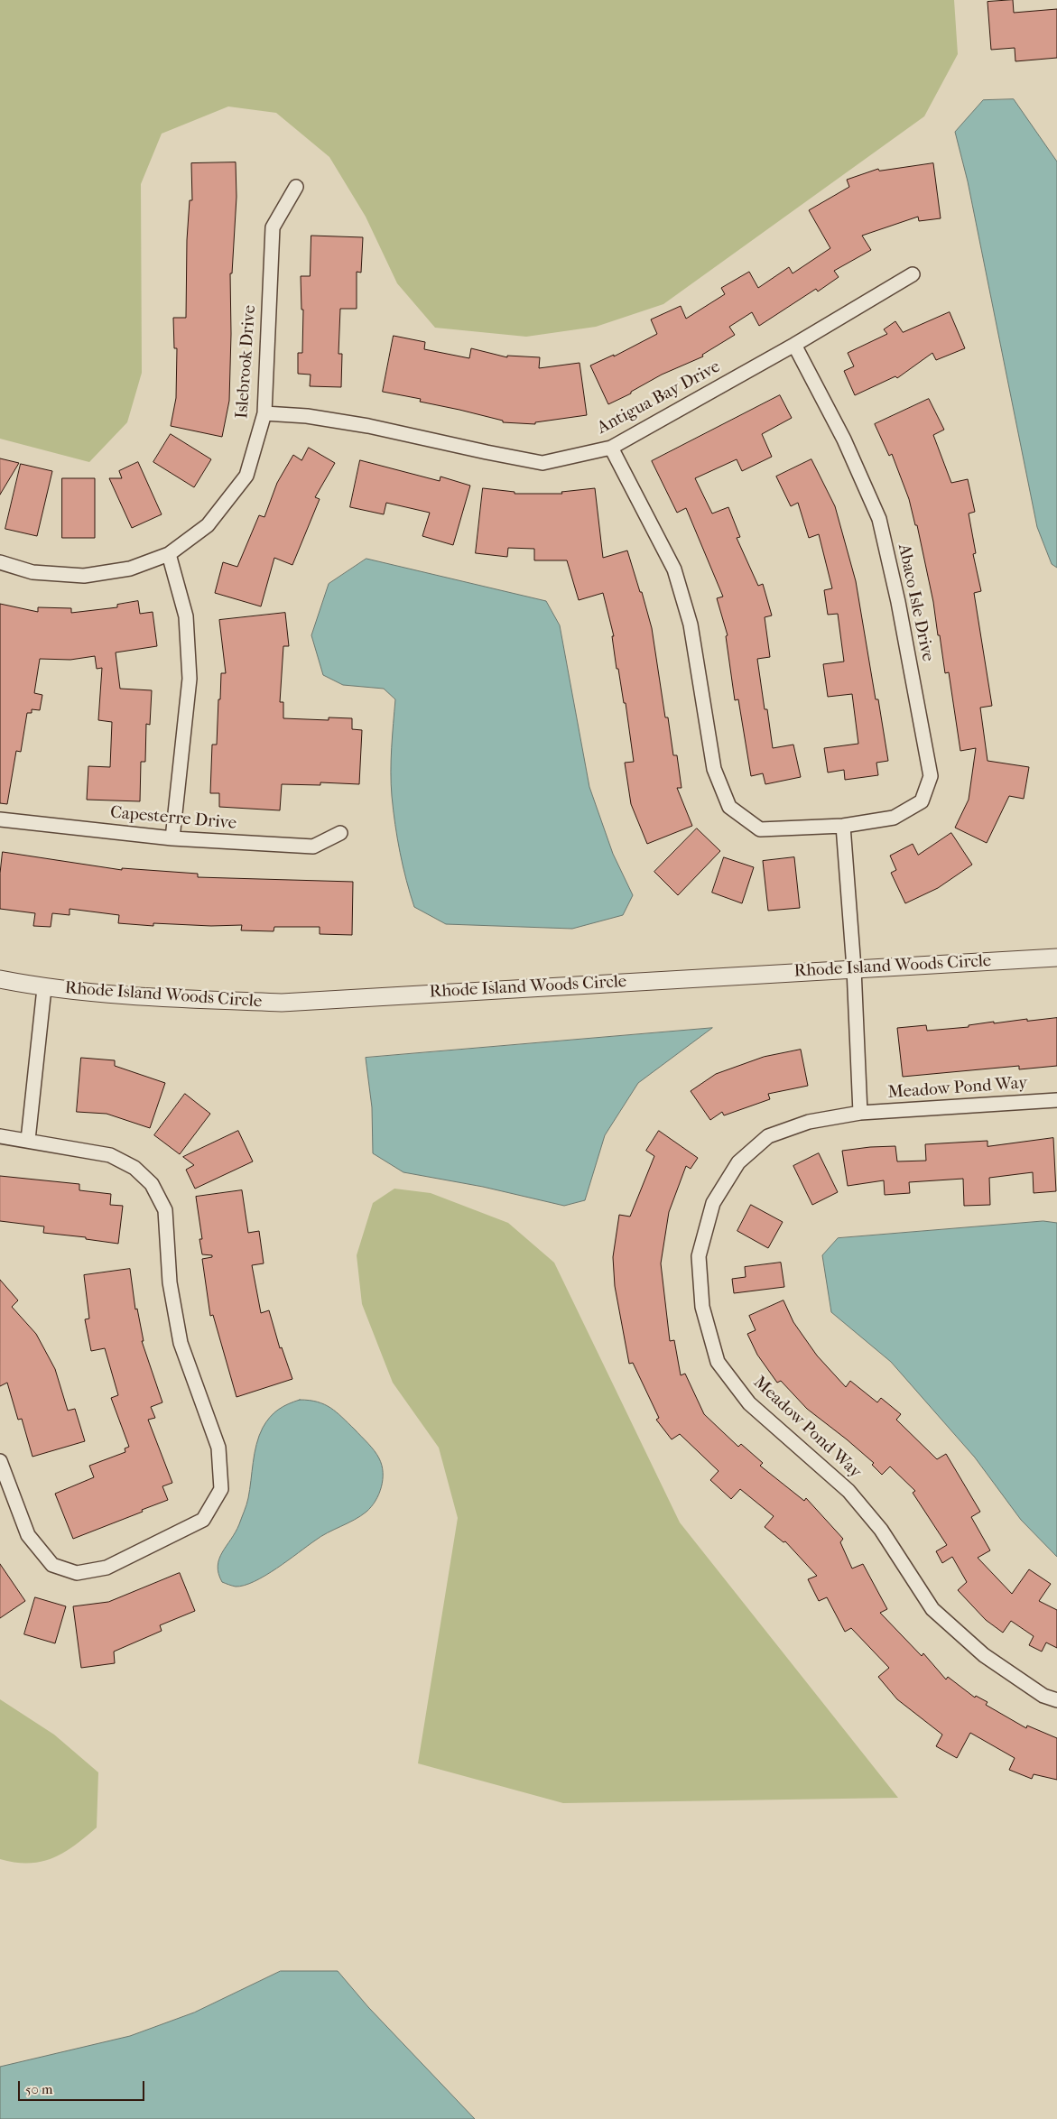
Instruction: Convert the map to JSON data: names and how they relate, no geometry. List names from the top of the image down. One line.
{"streets":{"street":["Islebrook Drive","Antigua Bay Drive","Abaco Isle Drive","Capesterre Drive","Rhode Island Woods Circle","Meadow Pond Way"]},"crossings":[["Islebrook Drive","Antigua Bay Drive"],["Antigua Bay Drive","Abaco Isle Drive"]],"scale_bar":"50 m"}
